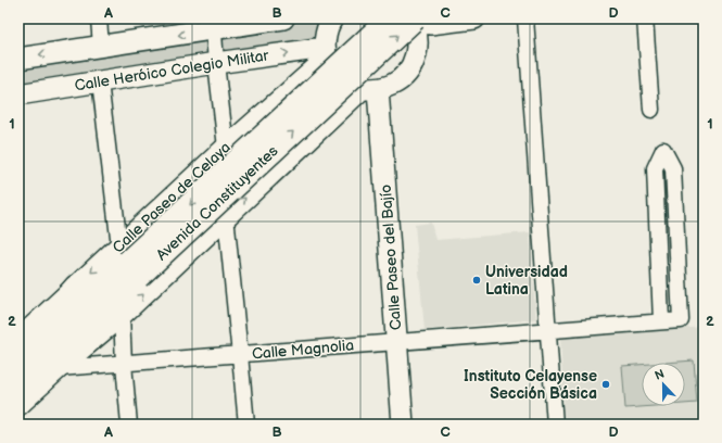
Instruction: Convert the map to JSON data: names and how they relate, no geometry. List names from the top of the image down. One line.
{"streets":{"main road":["Calle Heróico Colegio Militar","Calle Paseo de Celaya","Avenida Constituyentes","Calle Paseo del Bajío"],"street":["Calle Magnolia"]},"crossings":[["Calle Heróico Colegio Militar","Calle Paseo de Celaya"],["Calle Paseo de Celaya","Avenida Constituyentes"],["Calle Paseo del Bajío","Calle Magnolia"]],"places":["Universidad Latina","Instituto Celayense Sección Básica"],"north":"top","grid":{"columns":["A","B","C","D"],"rows":["1","2"]}}
